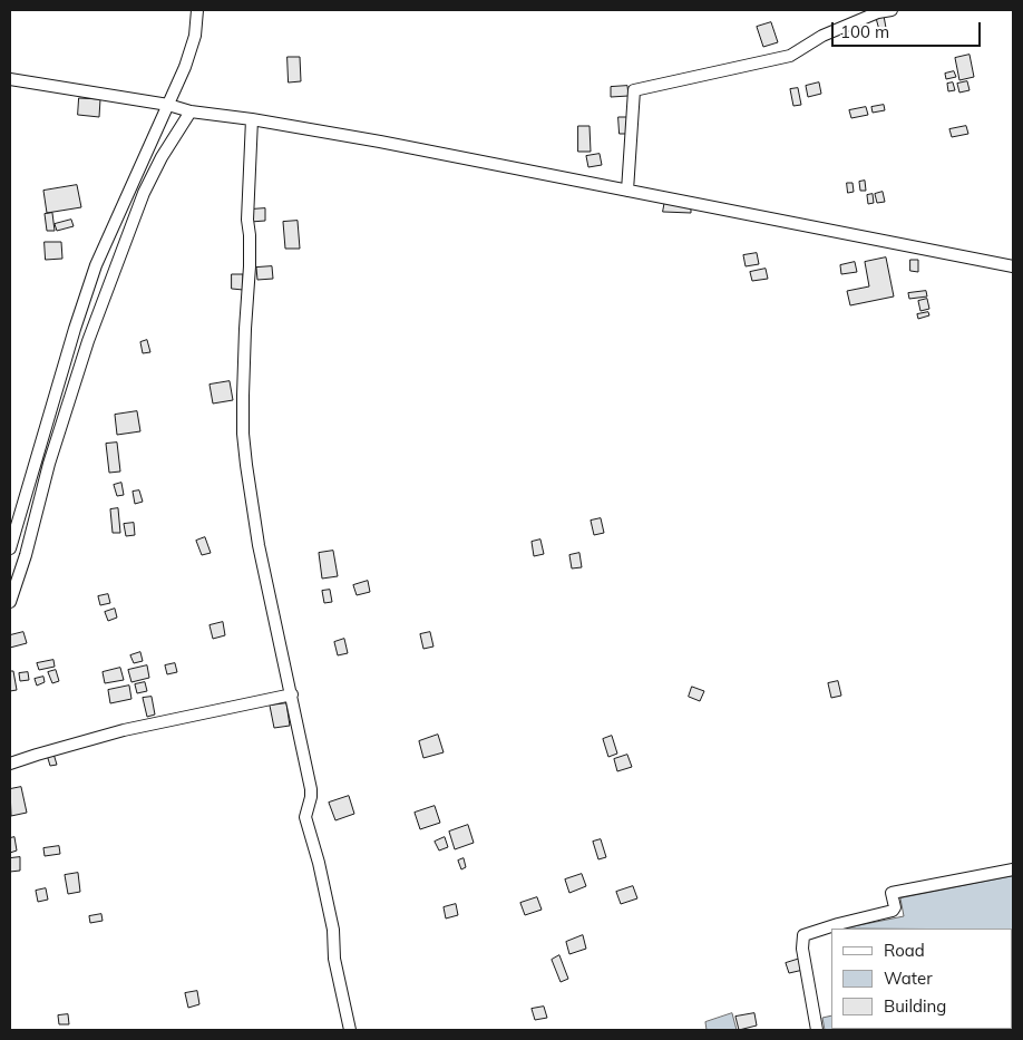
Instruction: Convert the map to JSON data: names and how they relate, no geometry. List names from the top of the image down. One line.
{"legend":["Road","Water","Building"],"scale_bar":"100 m"}
